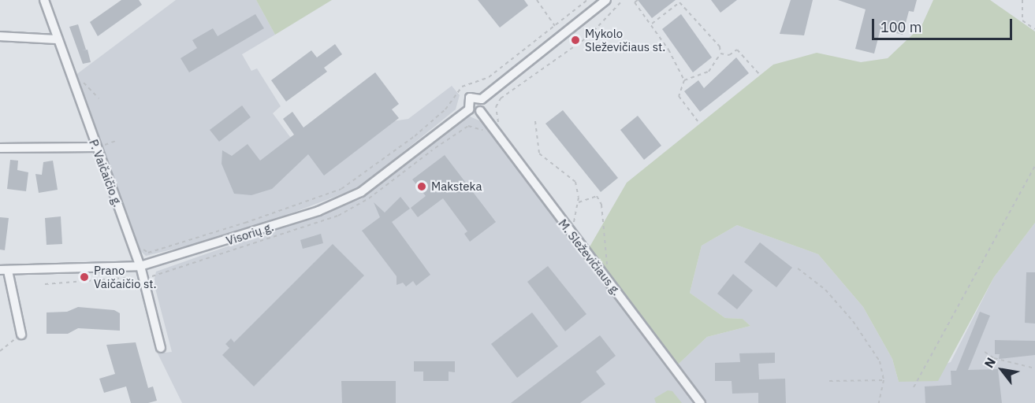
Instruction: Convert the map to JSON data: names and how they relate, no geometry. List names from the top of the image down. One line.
{"streets":{"street":["P. Vaičaičio g.","Visorių g.","M. Sleževičiaus g."]},"crossings":[["P. Vaičaičio g.","Visorių g."]],"places":["Mykolo Sleževičiaus st.","Maksteka","Prano Vaičaičio st."],"scale_bar":"100 m","north":"top left"}
